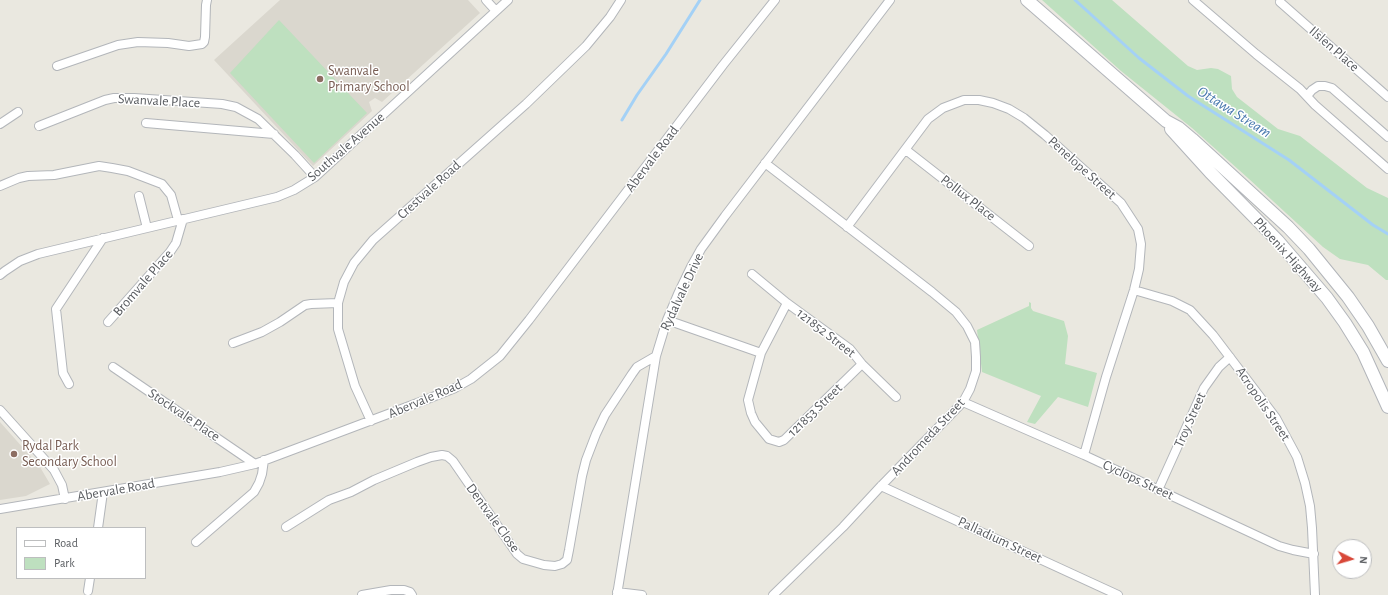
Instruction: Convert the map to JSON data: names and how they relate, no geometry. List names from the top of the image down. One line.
{"streets":{"main road":["Phoenix Highway"],"street":["Ilslen Place","Swanvale Place","Southvale Avenue","Abervale Road","Penelope Street","Crestvale Road","Pollux Place","Bromvale Place","Rydalvale Drive","121852 Street","Acropolis Street","121853 Street","Stockvale Place","Troy Street","Andromeda Street","Cyclops Street","Dentvale Close","Palladium Street"]},"crossings":[["Swanvale Place","Southvale Avenue"],["Southvale Avenue","Bromvale Place"],["Abervale Road","Crestvale Road"],["Abervale Road","Stockvale Place"],["Penelope Street","Pollux Place"],["Penelope Street","Acropolis Street"],["Penelope Street","Andromeda Street"],["Penelope Street","Cyclops Street"],["Rydalvale Drive","Andromeda Street"],["Rydalvale Drive","Dentvale Close"],["121852 Street","121853 Street"],["Acropolis Street","Troy Street"],["Acropolis Street","Cyclops Street"],["Troy Street","Cyclops Street"],["Andromeda Street","Cyclops Street"],["Andromeda Street","Palladium Street"]],"water":["Ottawa Stream"],"places":["Swanvale Primary School","Rydal Park Secondary School"],"legend":["Road","Park"],"north":"right"}
